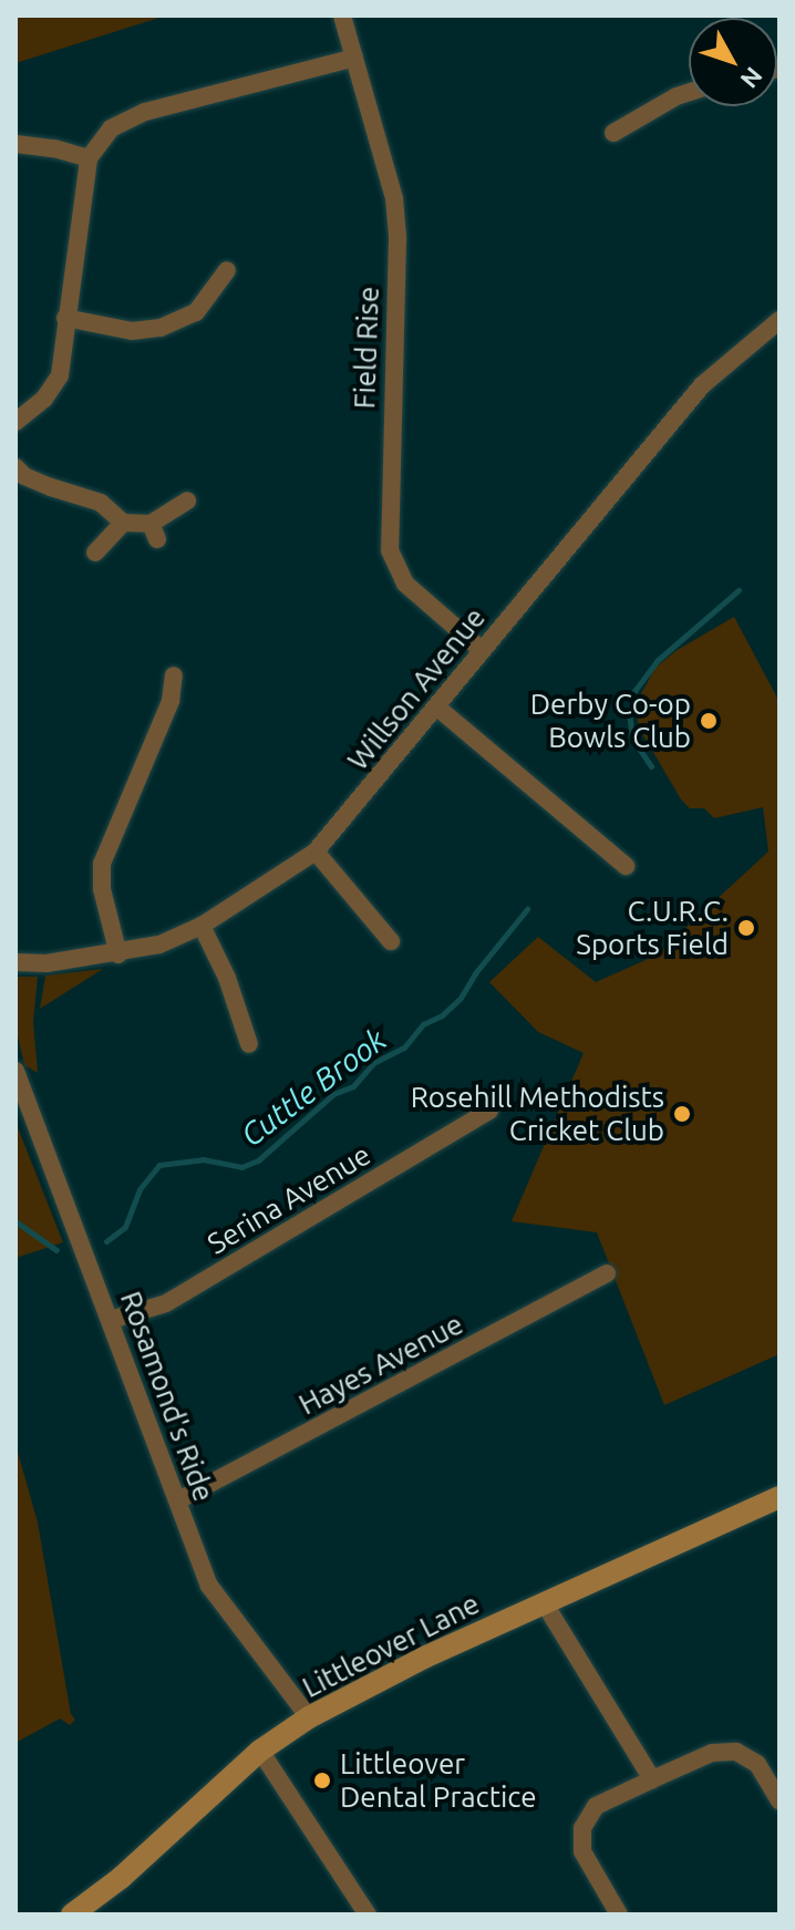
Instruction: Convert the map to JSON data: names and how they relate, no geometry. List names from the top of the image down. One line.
{"streets":{"street":["Field Rise","Willson Avenue","Serina Avenue","Hayes Avenue","Rosamond's Ride","Littleover Lane"]},"crossings":[["Field Rise","Willson Avenue"],["Serina Avenue","Rosamond's Ride"],["Hayes Avenue","Rosamond's Ride"],["Rosamond's Ride","Littleover Lane"]],"water":["Cuttle Brook"],"places":["Derby Co-op Bowls Club","C.U.R.C. Sports Field","Rosehill Methodists Cricket Club","Littleover Dental Practice"],"north":"bottom right"}
